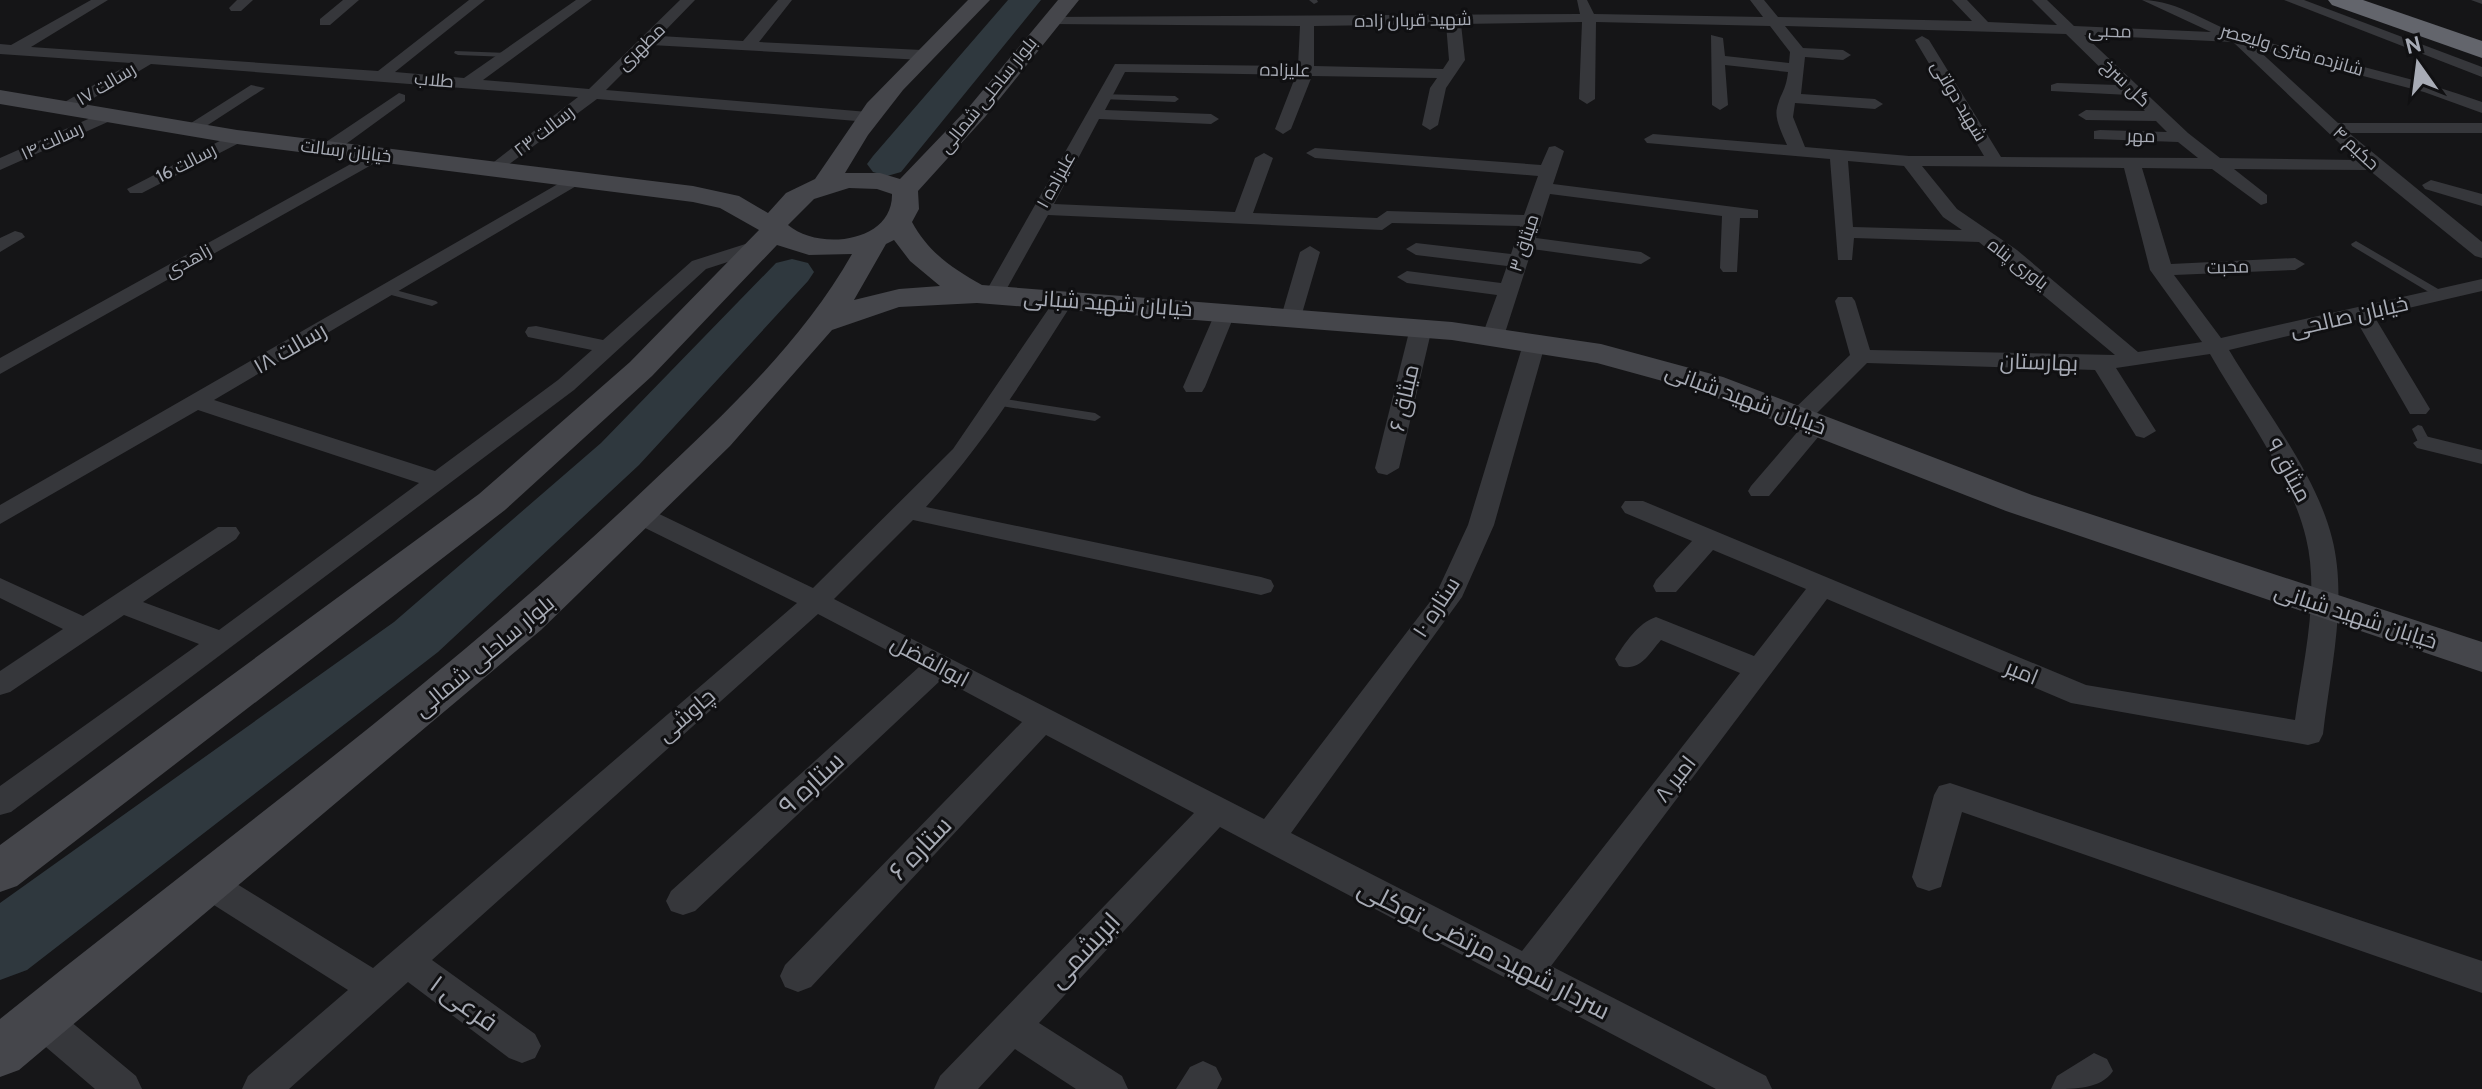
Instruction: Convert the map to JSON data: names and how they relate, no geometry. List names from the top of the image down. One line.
{"streets":{"main road":["بلوار ساحلی شمالی","خیابان رسالت","خیابان شهید شبانی"],"street":["شهید قربان زاده","محبی","مطهری","شانزده متری ولیعصر","علیزاده","طلاب","گل سرخ","رسالت ۱۷","شهید دولتی","رسالت ۲۳","مهر","رسالت ۱۴","حکیم ۴","رسالت 16","علیزاده ۱","میثاق ۳","زاهدی","یاوری پناه","محبت","خیابان صالحی","رسالت ۱۸","بهارستان","میثاق ۶","میثاق ۹","ستاره ۱۰","ابوالفضل","امیر","چاوشی","امیر ۸","ستاره ۹","ستاره ۶","سردار شهید مرتضی توکلی","ابریشمی","فرعی ۱"]},"crossings":[["شهید قربان زاده","محبی"],["شهید قربان زاده","بلوار ساحلی شمالی"],["محبی","شانزده متری ولیعصر"],["محبی","گل سرخ"],["محبی","حکیم ۴"],["مطهری","طلاب"],["مطهری","رسالت ۲۳"],["شانزده متری ولیعصر","حکیم ۴"],["علیزاده","علیزاده ۱"],["طلاب","رسالت ۱۷"],["طلاب","رسالت ۲۳"],["گل سرخ","مهر"],["رسالت ۱۷","خیابان رسالت"],["بلوار ساحلی شمالی","خیابان رسالت"],["بلوار ساحلی شمالی","خیابان شهید شبانی"],["بلوار ساحلی شمالی","ابوالفضل"],["رسالت ۲۳","خیابان رسالت"],["رسالت ۱۴","خیابان رسالت"],["خیابان رسالت","رسالت 16"],["خیابان رسالت","زاهدی"],["خیابان رسالت","خیابان شهید شبانی"],["خیابان رسالت","رسالت ۱۸"],["علیزاده ۱","خیابان شهید شبانی"],["میثاق ۳","خیابان شهید شبانی"],["یاوری پناه","بهارستان"],["خیابان شهید شبانی","میثاق ۶"],["خیابان شهید شبانی","میثاق ۹"],["خیابان شهید شبانی","ستاره ۱۰"],["خیابان شهید شبانی","امیر"],["خیابان شهید شبانی","چاوشی"],["خیابان صالحی","بهارستان"],["خیابان صالحی","میثاق ۹"],["بهارستان","میثاق ۹"],["میثاق ۹","امیر"],["ستاره ۱۰","سردار شهید مرتضی توکلی"],["ابوالفضل","چاوشی"],["ابوالفضل","ستاره ۹"],["ابوالفضل","ستاره ۶"],["ابوالفضل","سردار شهید مرتضی توکلی"],["ابوالفضل","ابریشمی"],["امیر","امیر ۸"],["چاوشی","فرعی ۱"],["امیر ۸","سردار شهید مرتضی توکلی"],["سردار شهید مرتضی توکلی","ابریشمی"]],"north":"top"}
